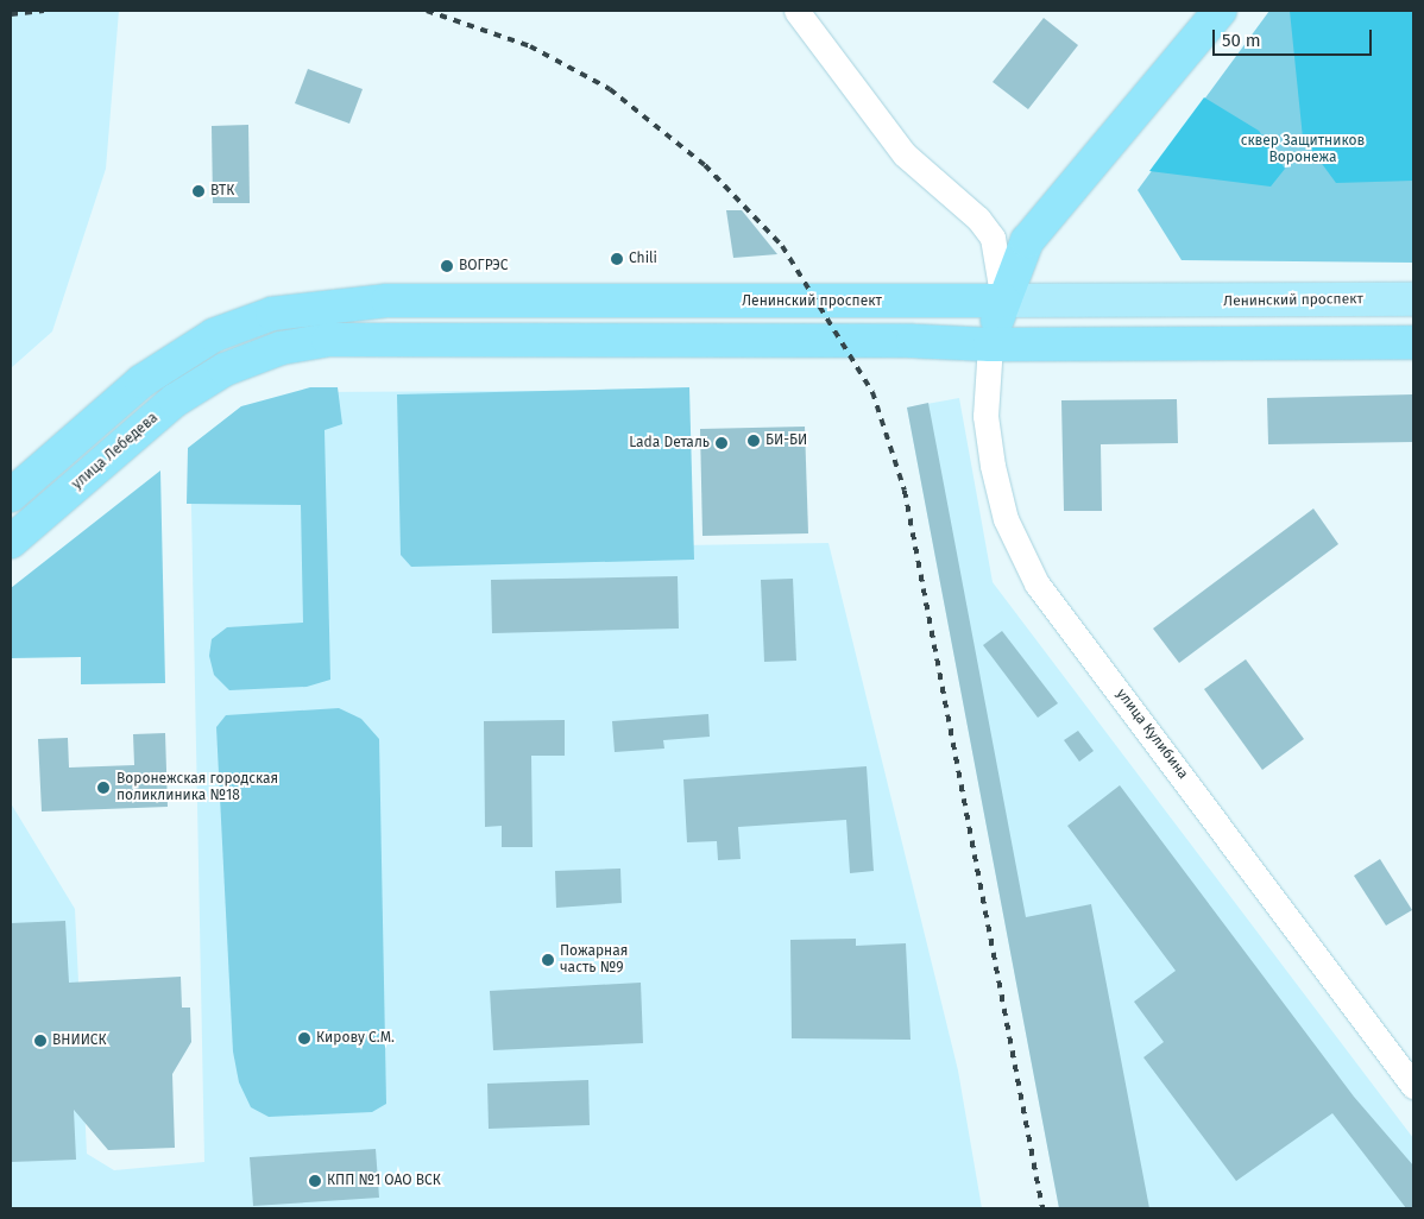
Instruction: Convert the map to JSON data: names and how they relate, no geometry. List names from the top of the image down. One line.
{"streets":{"highway":["Ленинский проспект","улица Лебедева"],"street":["улица Кулибина"]},"crossings":[["улица Лебедева","улица Кулибина"]],"parks":["сквер Защитников Воронежа"],"places":["ВТК","Chili","ВОГРЭС","БИ-БИ","Lada Dеталь","Воронежская городская поликлиника №18","Пожарная часть №9","Кирову С.М.","ВНИИСК","КПП №1 ОАО ВСК"],"scale_bar":"50 m"}
